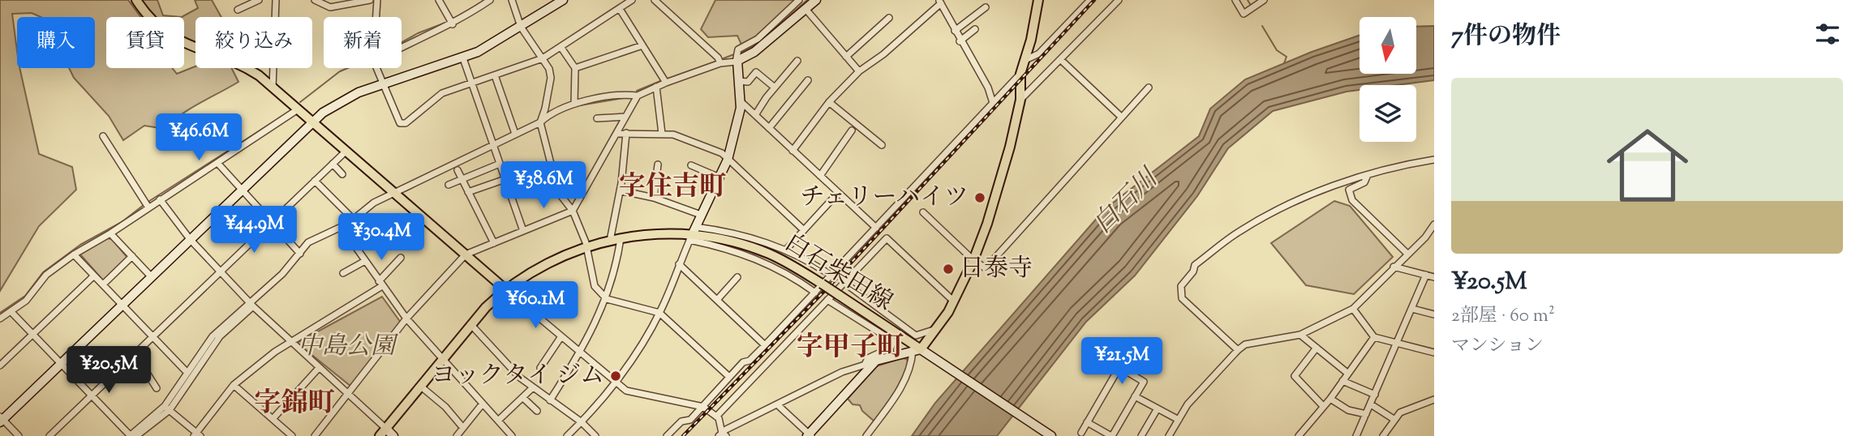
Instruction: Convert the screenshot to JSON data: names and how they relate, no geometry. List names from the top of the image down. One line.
{"streets":{"main road":["白石柴田線"]},"districts":["字住吉町","字甲子町","字錦町"],"water":["白石川"],"parks":["中島公園"],"places":["チェリーハイツ","日泰寺","ヨックタイ ジム"],"north":"bottom","page":{"heading":"7件の物件","chip":["購入","賃貸","絞り込み","新着"],"list":[{"name":"¥20.5M","note":"2部屋 · 60 m² · マンション"}],"price":["¥46.6M","¥38.6M","¥44.9M","¥30.4M","¥60.1M","¥21.5M","¥20.5M"]}}
